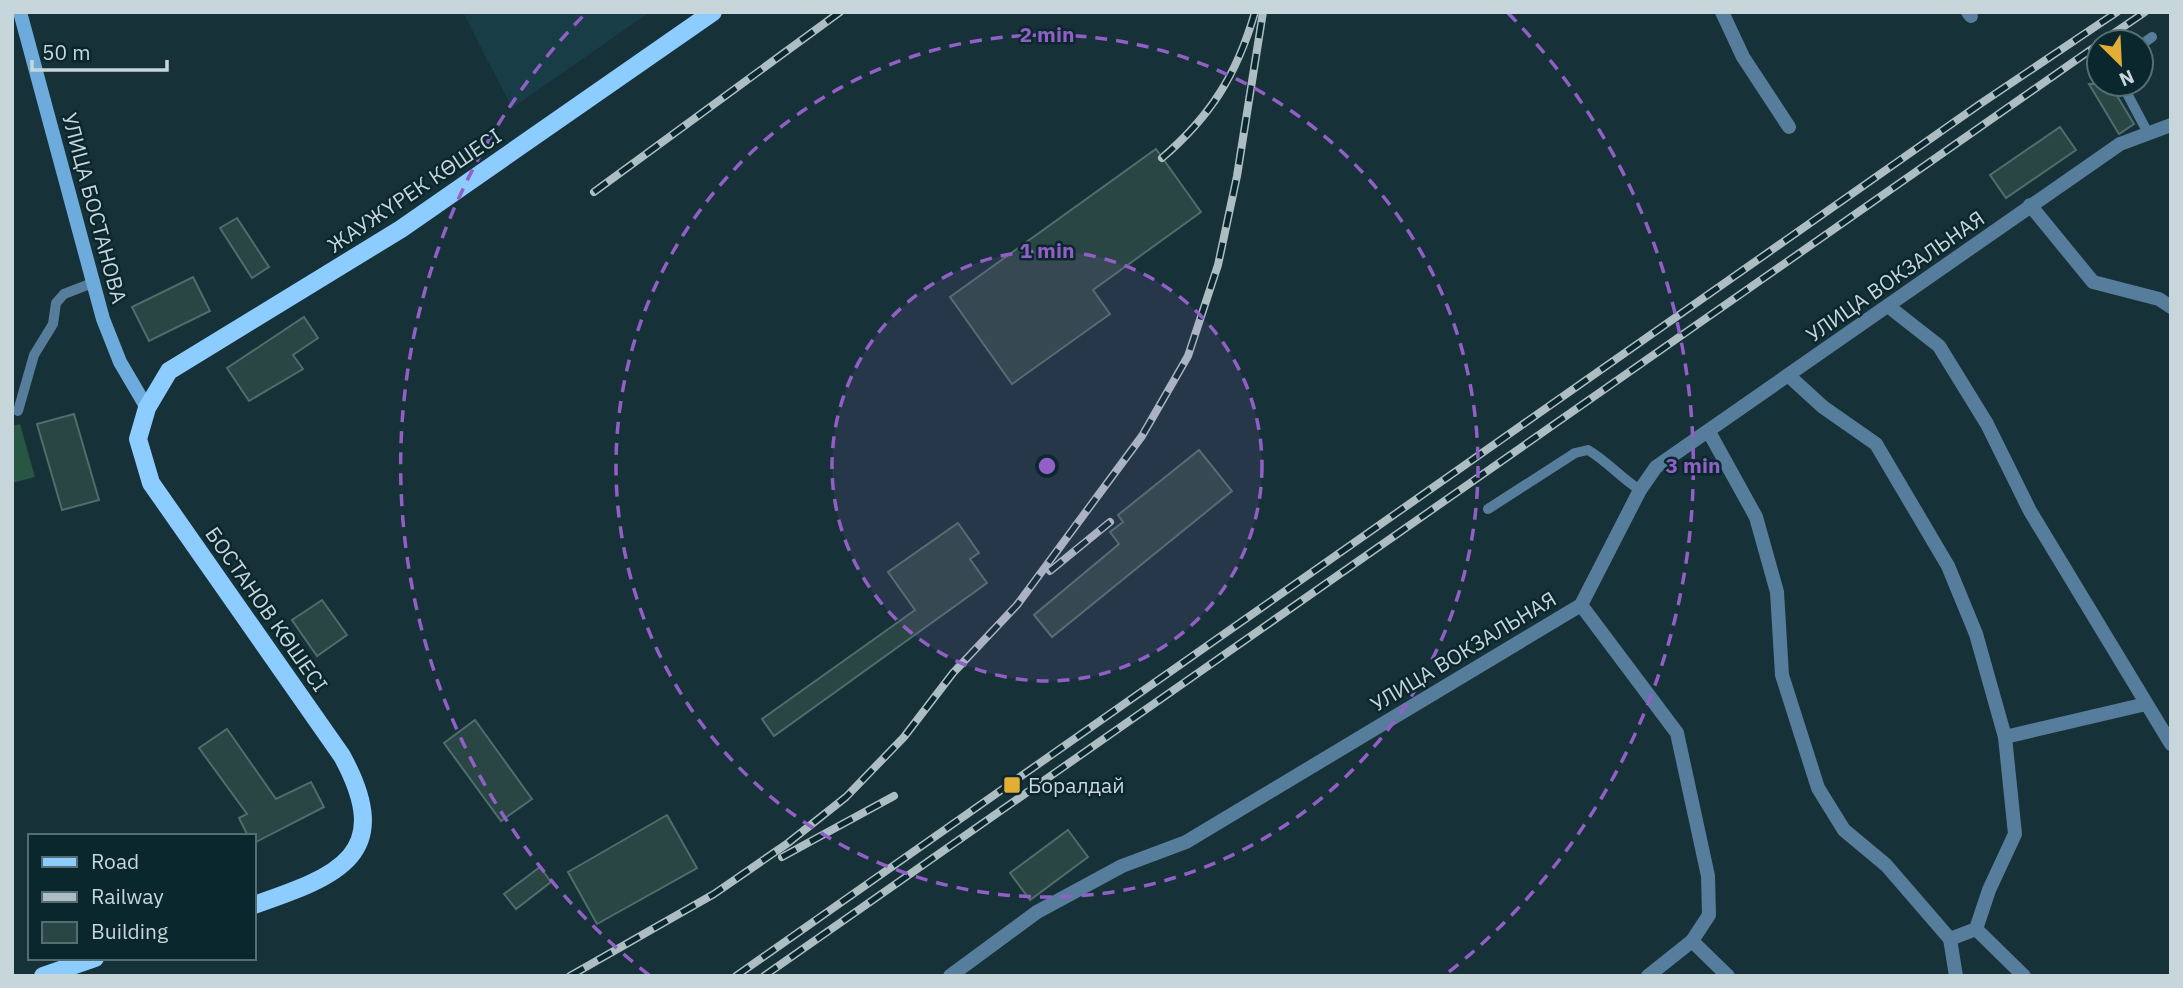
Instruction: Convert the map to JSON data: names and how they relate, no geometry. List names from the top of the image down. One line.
{"streets":{"main road":["ЖАУЖҮРЕК КӨШЕСІ","БОСТАНОВ КӨШЕСІ"],"street":["УЛИЦА БОСТАНОВА","УЛИЦА ВОКЗАЛЬНАЯ"]},"crossings":[["ЖАУЖҮРЕК КӨШЕСІ","УЛИЦА БОСТАНОВА"],["ЖАУЖҮРЕК КӨШЕСІ","БОСТАНОВ КӨШЕСІ"],["УЛИЦА БОСТАНОВА","БОСТАНОВ КӨШЕСІ"]],"places":{"transit":["Боралдай"]},"legend":["Road","Railway","Building"],"scale_bar":"50 m","north":"bottom right","rings":["2 min","1 min","3 min"]}
